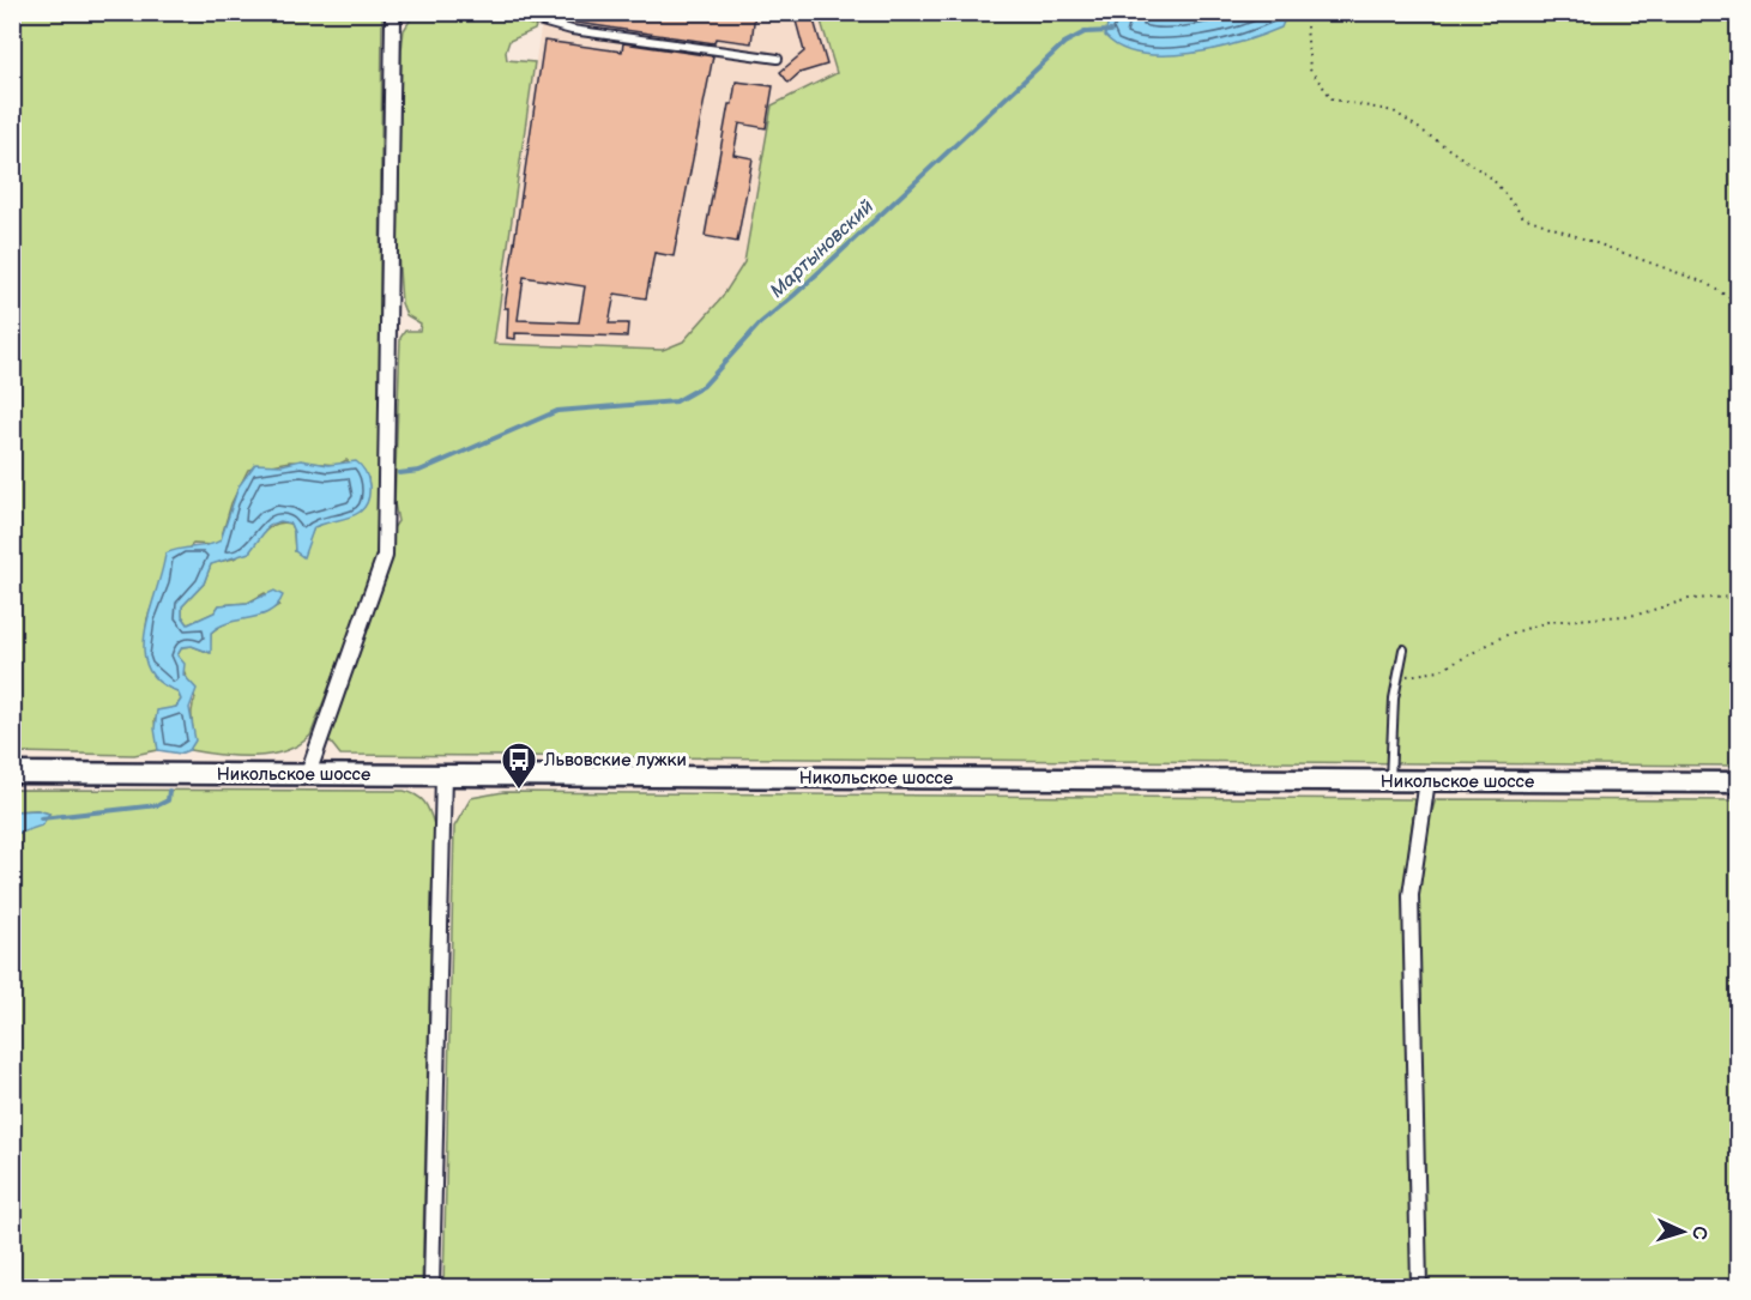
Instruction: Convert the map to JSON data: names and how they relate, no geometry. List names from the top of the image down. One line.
{"streets":{"main road":["Никольское шоссе"]},"water":["Мартыновский"],"places":{"bus stop":["Львовские лужки"]},"north":"right"}
